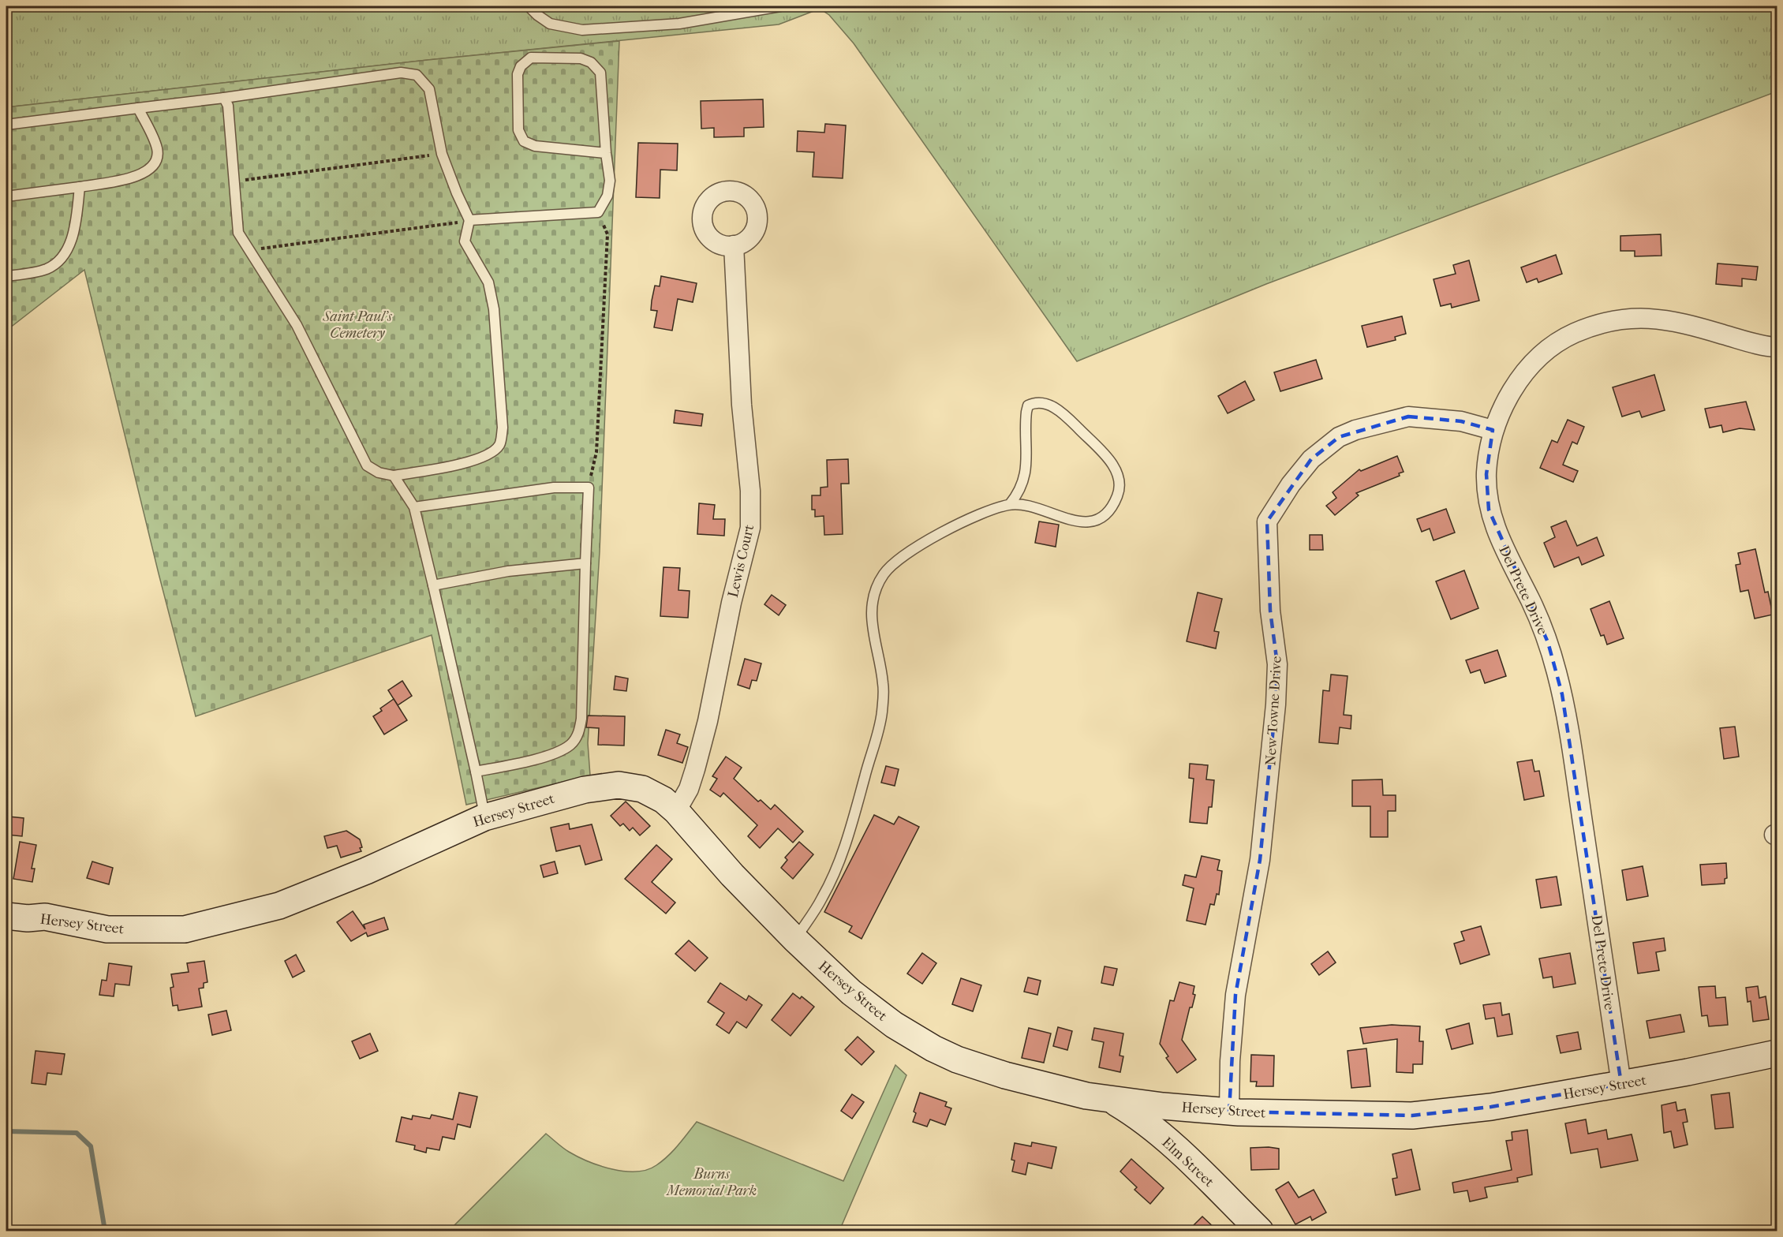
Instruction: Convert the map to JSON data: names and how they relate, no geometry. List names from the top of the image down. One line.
{"streets":{"street":["Lewis Court","Del Prete Drive","New Towne Drive","Hersey Street","Elm Street"]},"crossings":[["Lewis Court","Hersey Street"],["Del Prete Drive","New Towne Drive"],["Del Prete Drive","Hersey Street"],["New Towne Drive","Hersey Street"],["Hersey Street","Elm Street"]],"parks":["Saint Paul's Cemetery","Burns Memorial Park"]}
